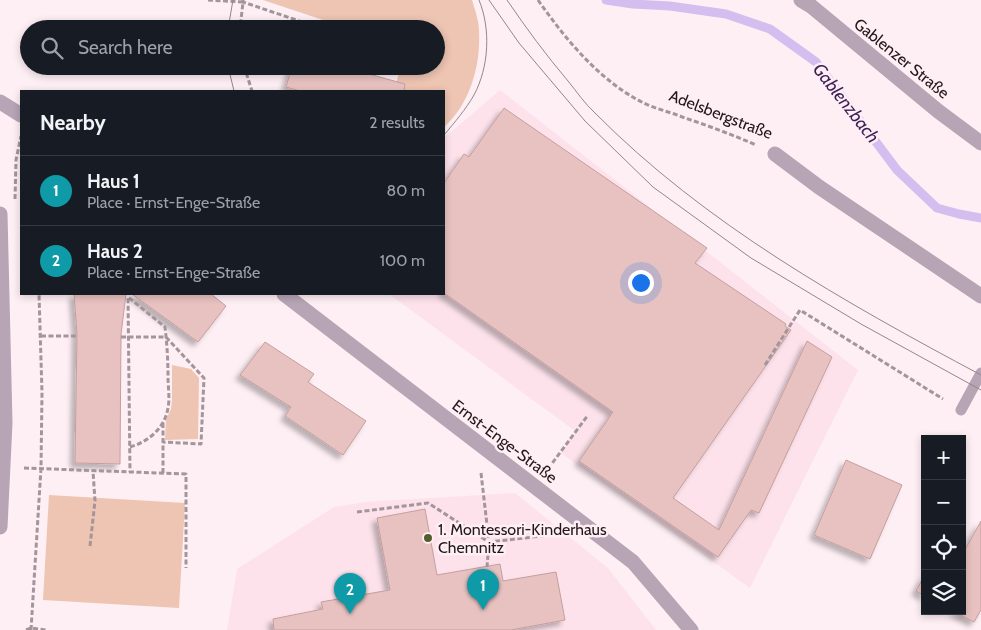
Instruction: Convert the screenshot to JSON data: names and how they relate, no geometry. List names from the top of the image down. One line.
{"streets":{"street":["Gablenzer Straße","Adelsbergstraße","Ernst-Enge-Straße"]},"water":["Gablenzbach"],"places":["1. Montessori-Kinderhaus Chemnitz"],"page":{"search":"Search here","heading":["Nearby","2 results"],"list":[{"mark":"1","name":"Haus 1","note":"Place · Ernst-Enge-Straße","value":"80 m"},{"mark":"2","name":"Haus 2","note":"Place · Ernst-Enge-Straße","value":"100 m"}],"map_buttons":["+","−"],"pins":["1","2"]}}
